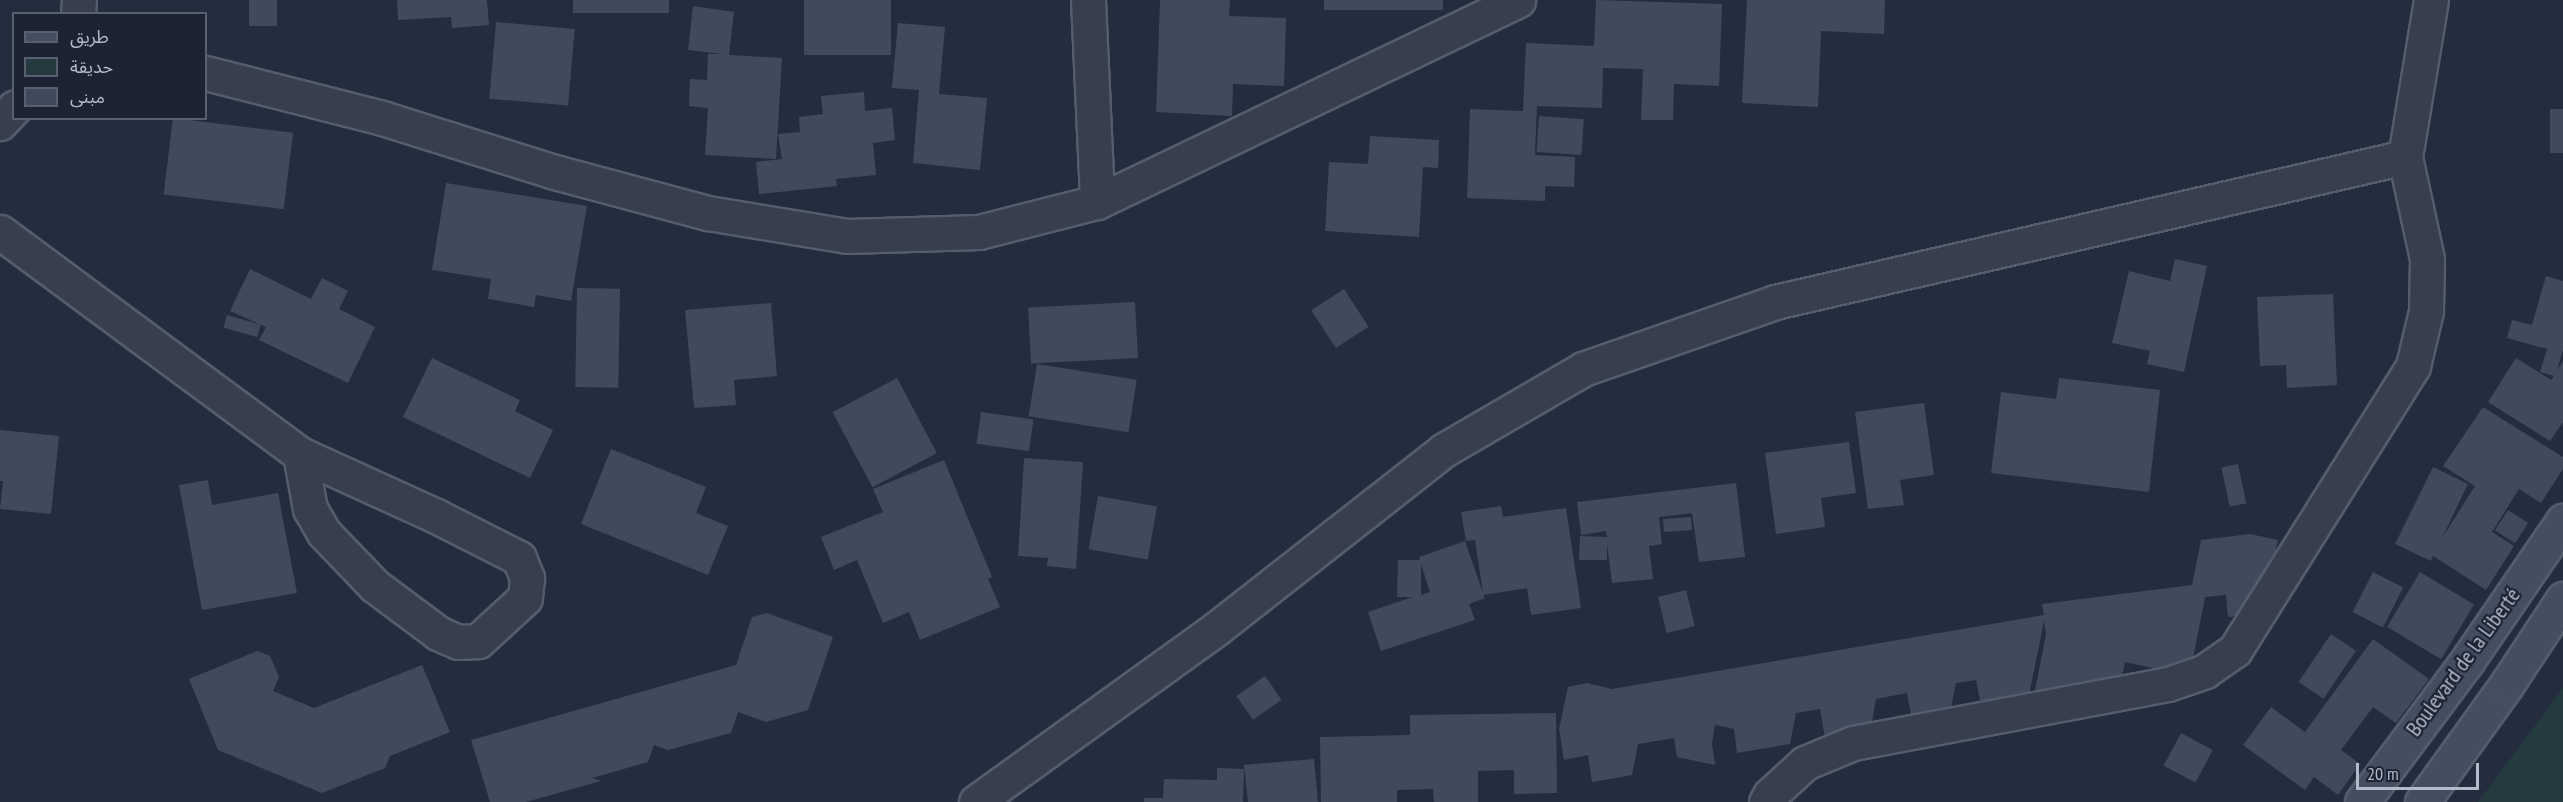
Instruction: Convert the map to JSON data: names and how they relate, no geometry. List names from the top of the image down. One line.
{"streets":{"street":["Boulevard de la Liberté"]},"legend":["طريق","حديقة","مبنى"],"scale_bar":"20 m"}
